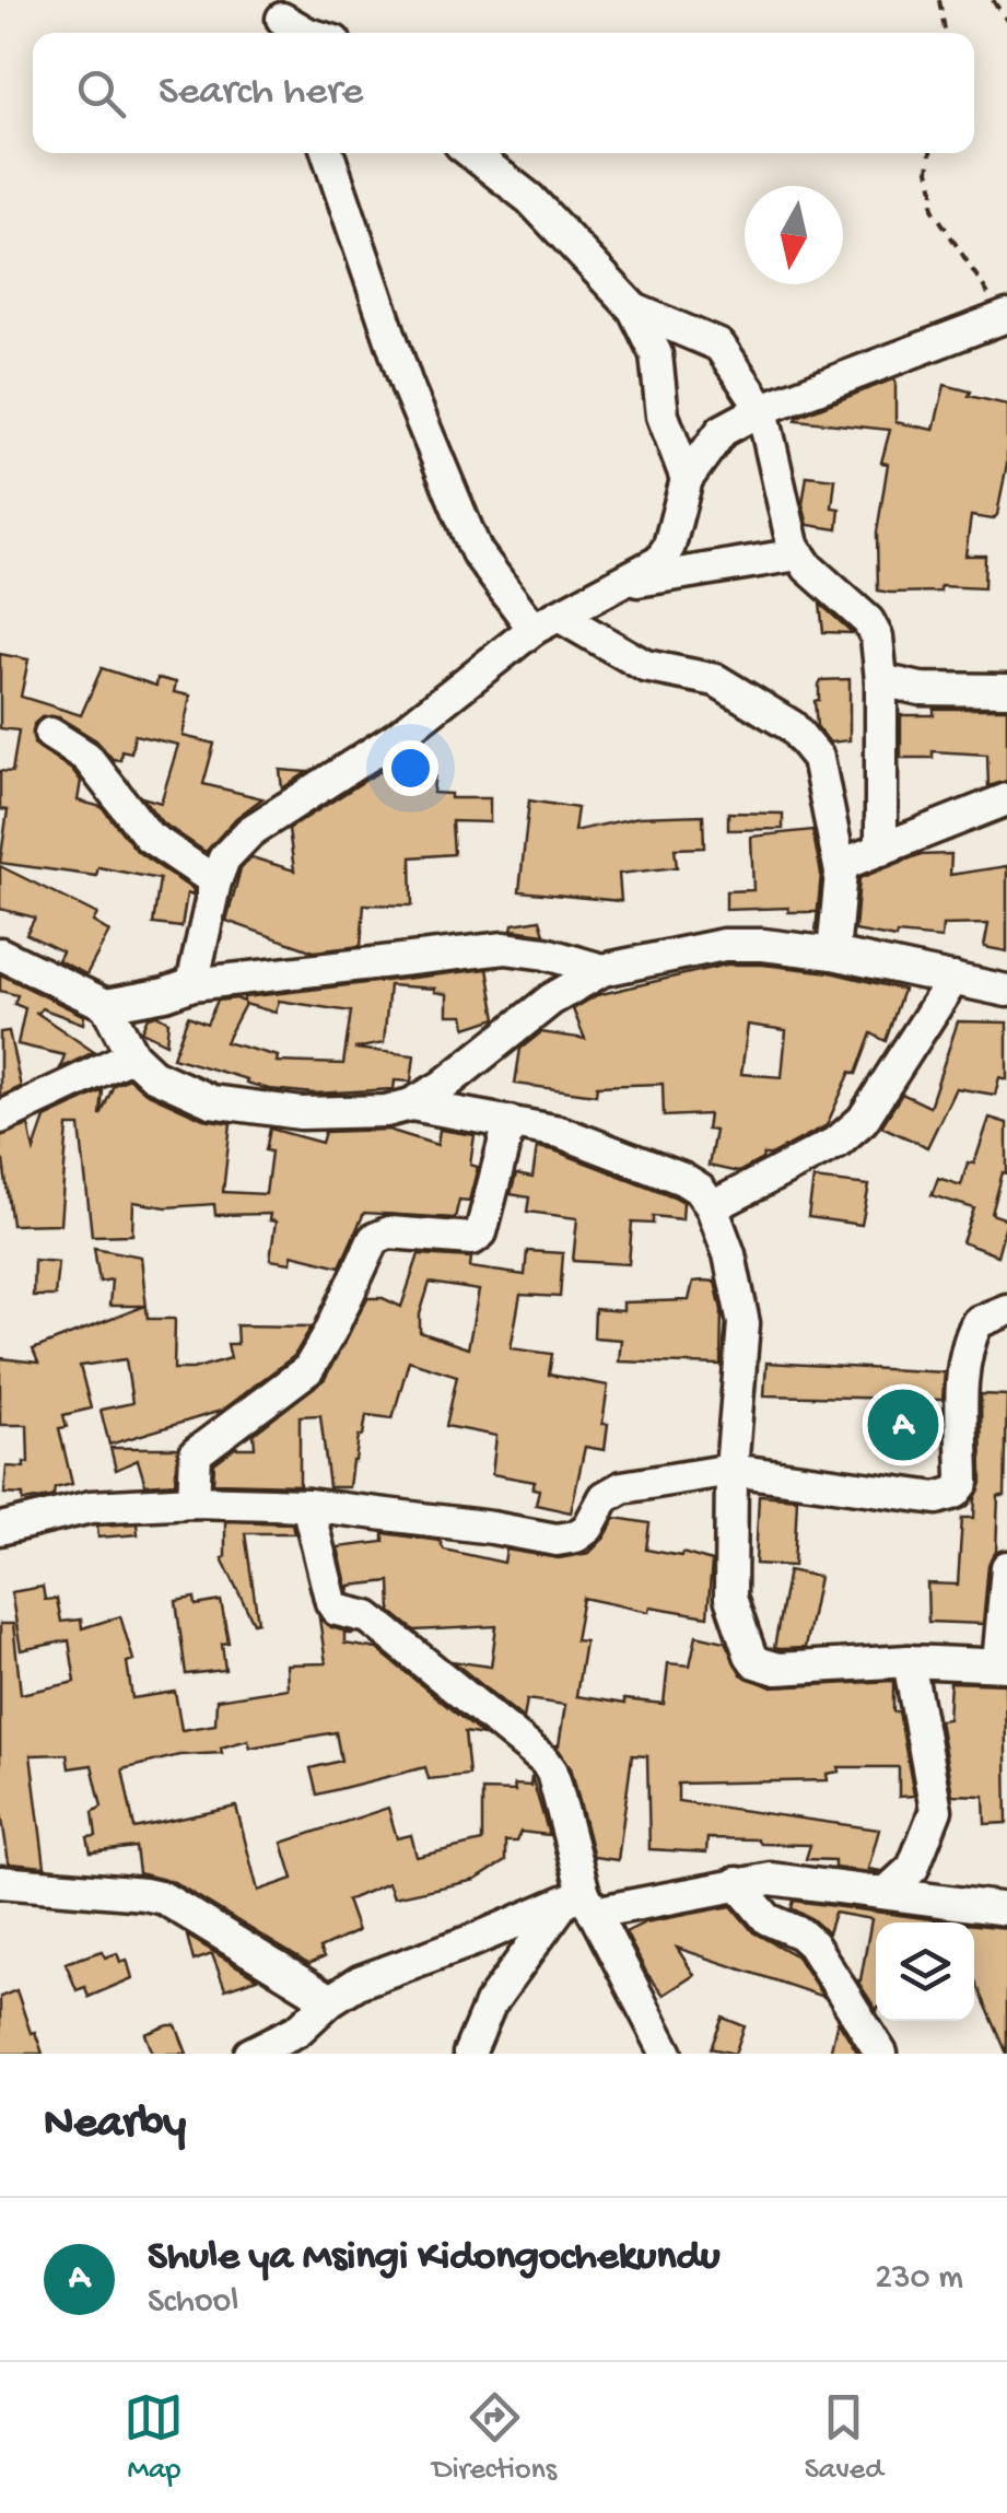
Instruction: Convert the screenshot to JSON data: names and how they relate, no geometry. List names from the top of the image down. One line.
{"north":"bottom","page":{"search":"Search here","pins":"A","heading":"Nearby","list":[{"mark":"A","name":"Shule ya Msingi Kidongochekundu","note":"School","value":"230 m"}],"nav":["Map","Directions","Saved"]}}
